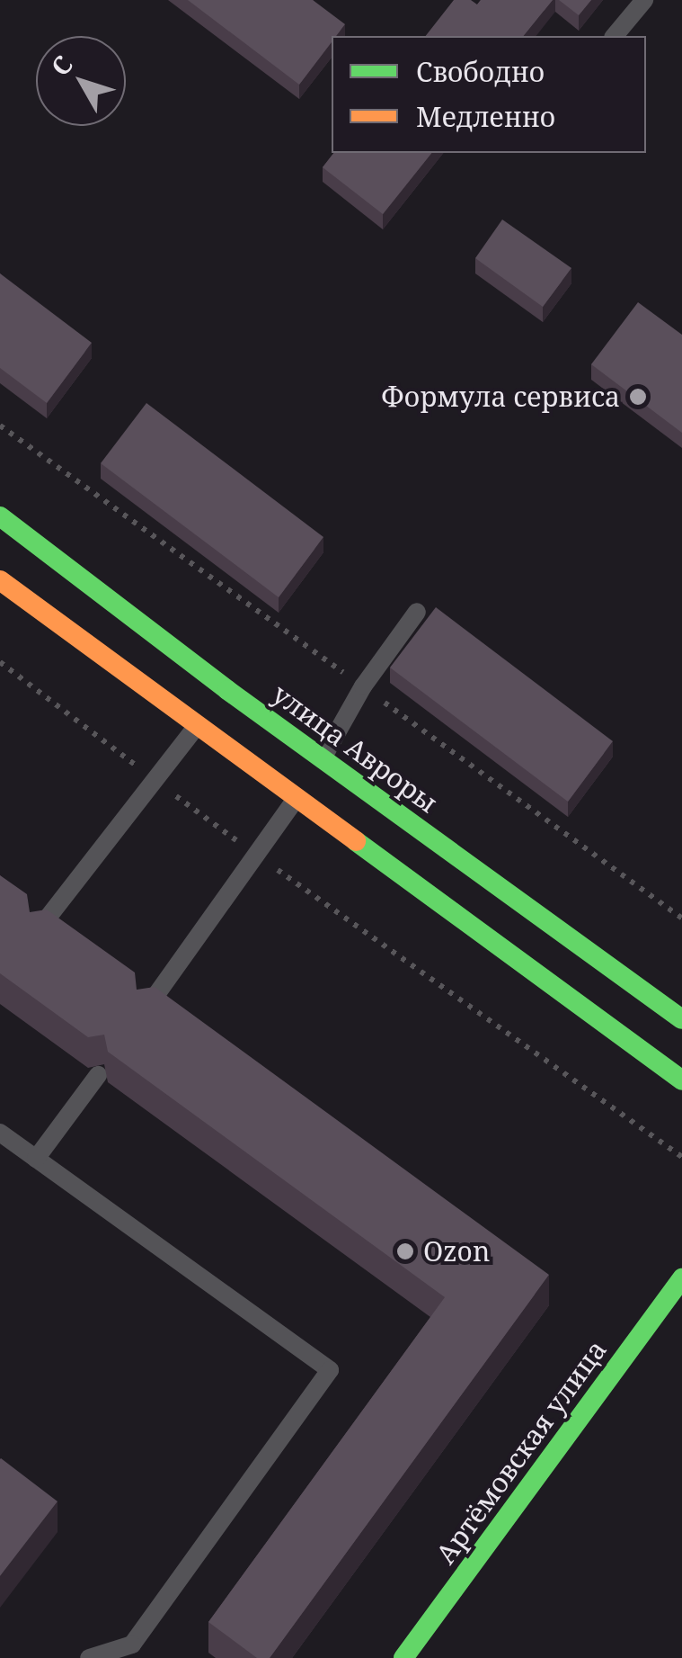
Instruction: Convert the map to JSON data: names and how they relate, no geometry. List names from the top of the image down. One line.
{"streets":{"main road":["улица Авроры","Артёмовская улица"]},"places":["Формула сервиса","Ozon"],"legend":["Свободно","Медленно"],"north":"top left"}
